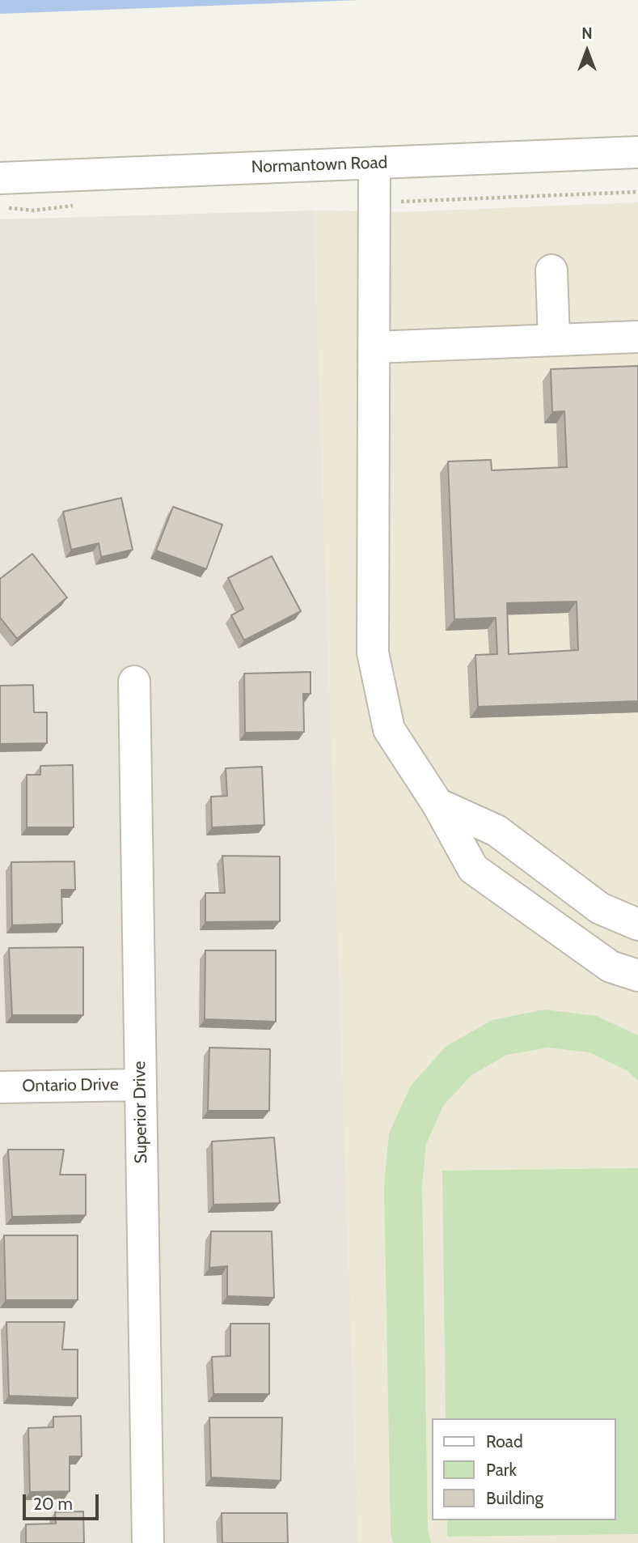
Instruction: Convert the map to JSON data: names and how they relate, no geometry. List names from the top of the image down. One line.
{"streets":{"street":["Normantown Road","Ontario Drive","Superior Drive"]},"crossings":[["Ontario Drive","Superior Drive"]],"legend":["Road","Park","Building"],"scale_bar":"20 m","north":"top"}
